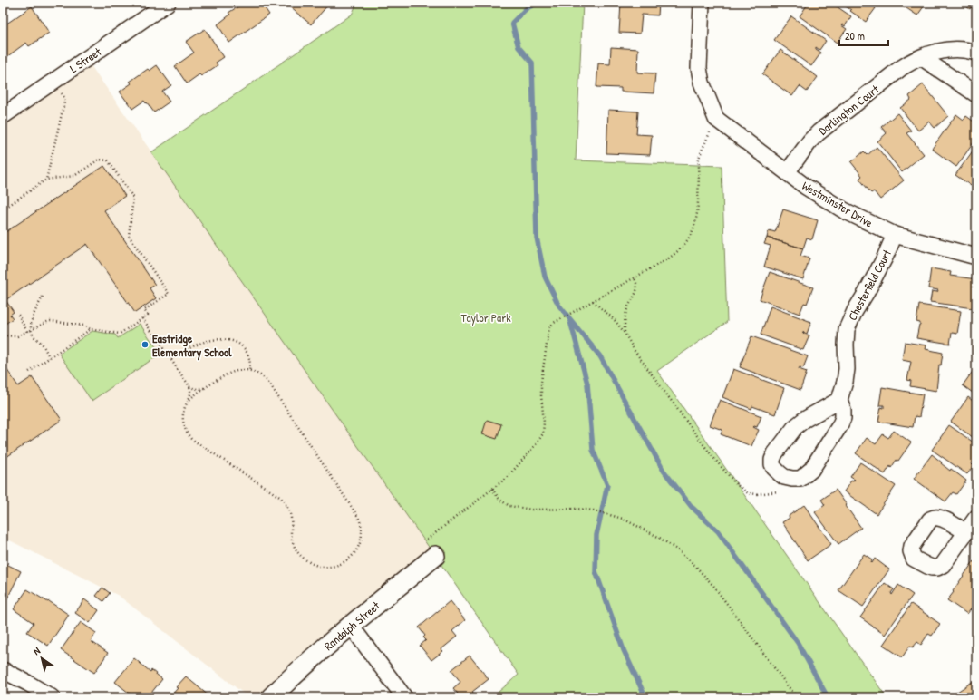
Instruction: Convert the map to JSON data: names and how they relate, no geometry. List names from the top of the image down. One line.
{"streets":{"street":["L Street","Darlington Court","Westminster Drive","Chesterfield Court","Randolph Street"]},"crossings":[["Darlington Court","Westminster Drive"],["Westminster Drive","Chesterfield Court"]],"parks":["Taylor Park"],"places":["Eastridge Elementary School"],"scale_bar":"20 m","north":"top left"}
